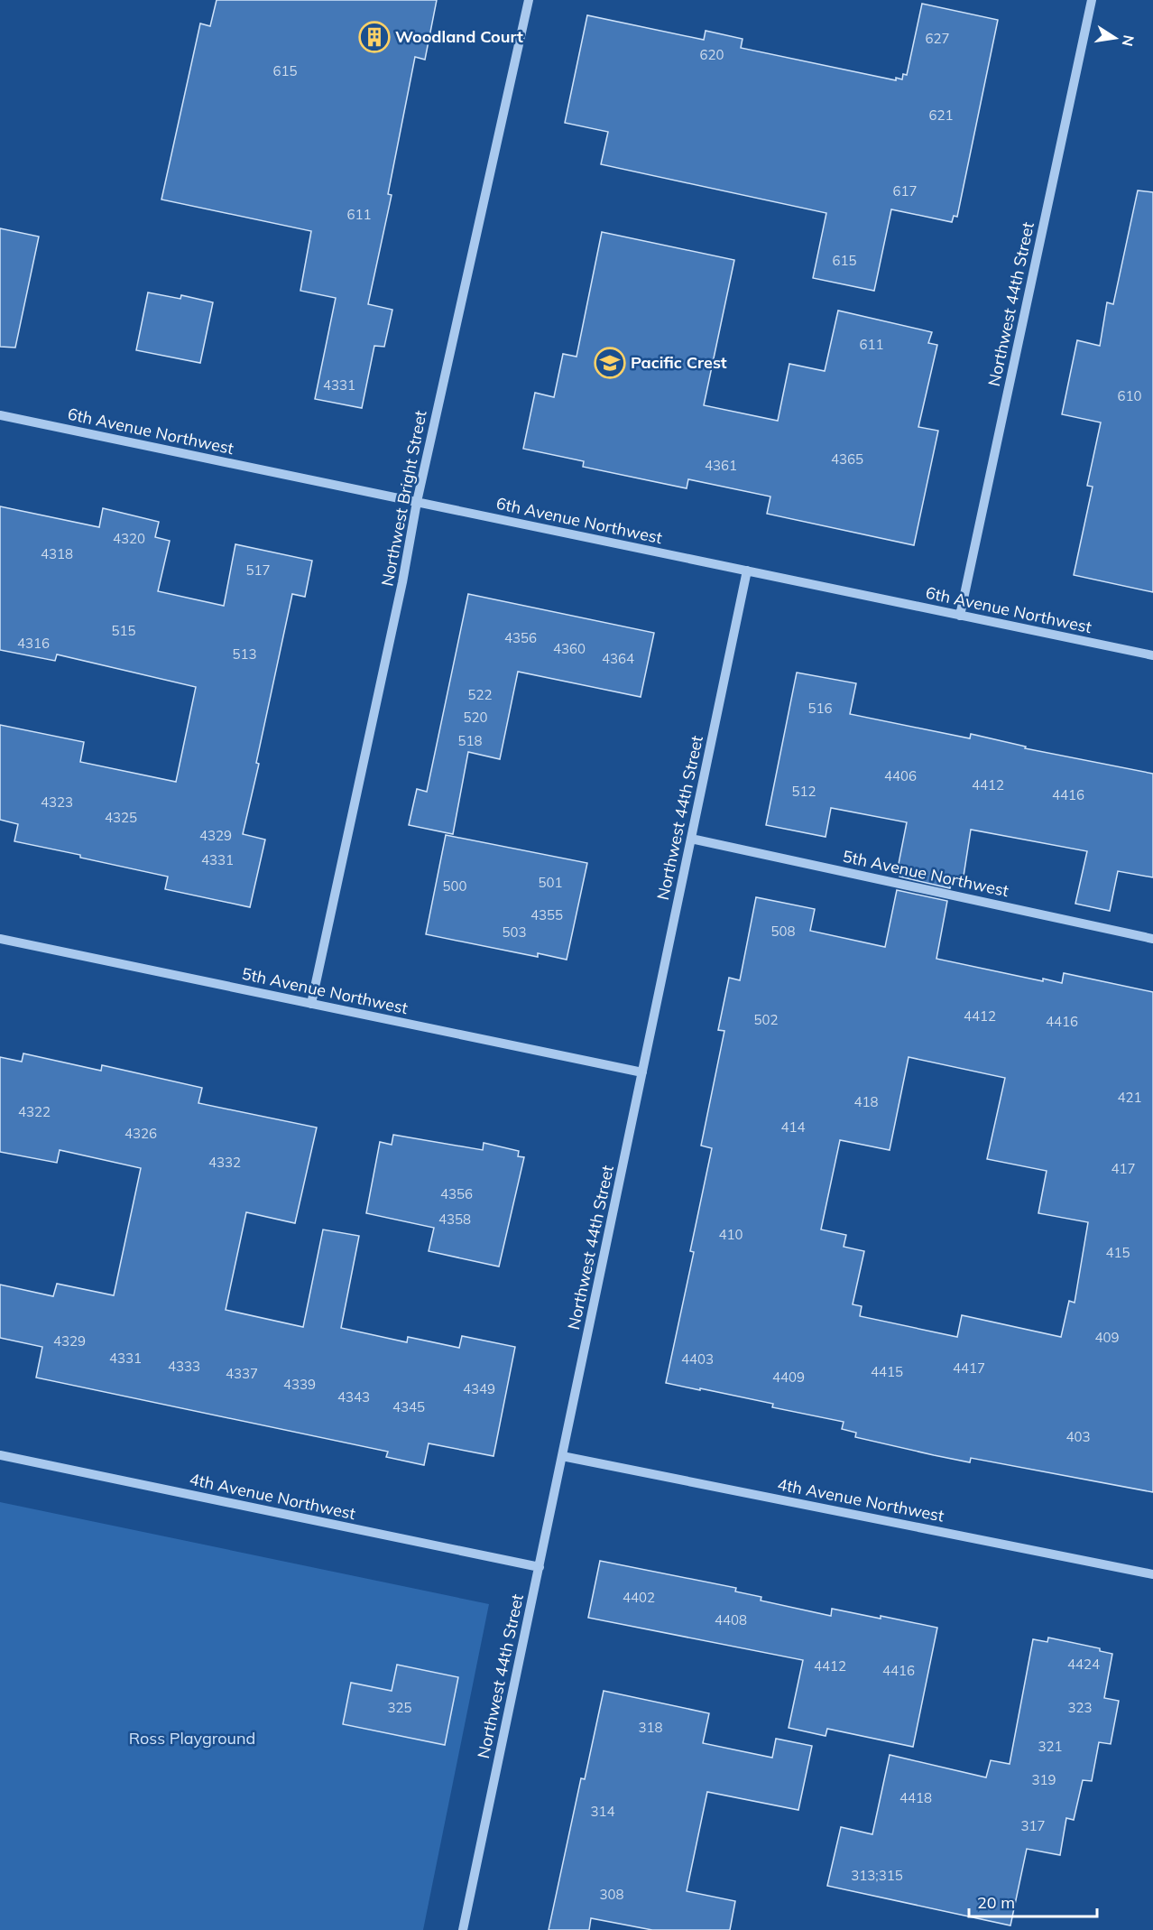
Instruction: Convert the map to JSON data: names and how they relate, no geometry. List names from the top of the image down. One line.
{"streets":{"street":["Northwest 44th Street","6th Avenue Northwest","Northwest Bright Street","5th Avenue Northwest","4th Avenue Northwest"]},"crossings":[["Northwest 44th Street","6th Avenue Northwest"],["Northwest 44th Street","5th Avenue Northwest"],["Northwest 44th Street","4th Avenue Northwest"],["6th Avenue Northwest","Northwest Bright Street"],["Northwest Bright Street","5th Avenue Northwest"]],"parks":["Ross Playground"],"places":{"building":["Woodland Court"],"school or university":["Pacific Crest"]},"house_numbers":["627","620","615","621","617","611","615","611","4331","610","4365","4361","4320","4318","517","515","4356","4316","4360","513","4364","522","516","520","518","4406","4412","512","4416","4323","4325","4329","4331","501","500","4355","508","503","4412","502","4416","421","418","4322","414","4326","4332","417","4356","4358","410","415","409","4329","4331","4403","4333","4417","4415","4337","4409","4339","4349","4343","4345","403","4402","4408","4424","4412","4416","325","323","318","321","319","4418","314","317","313;315","308"],"scale_bar":"20 m","north":"right"}
